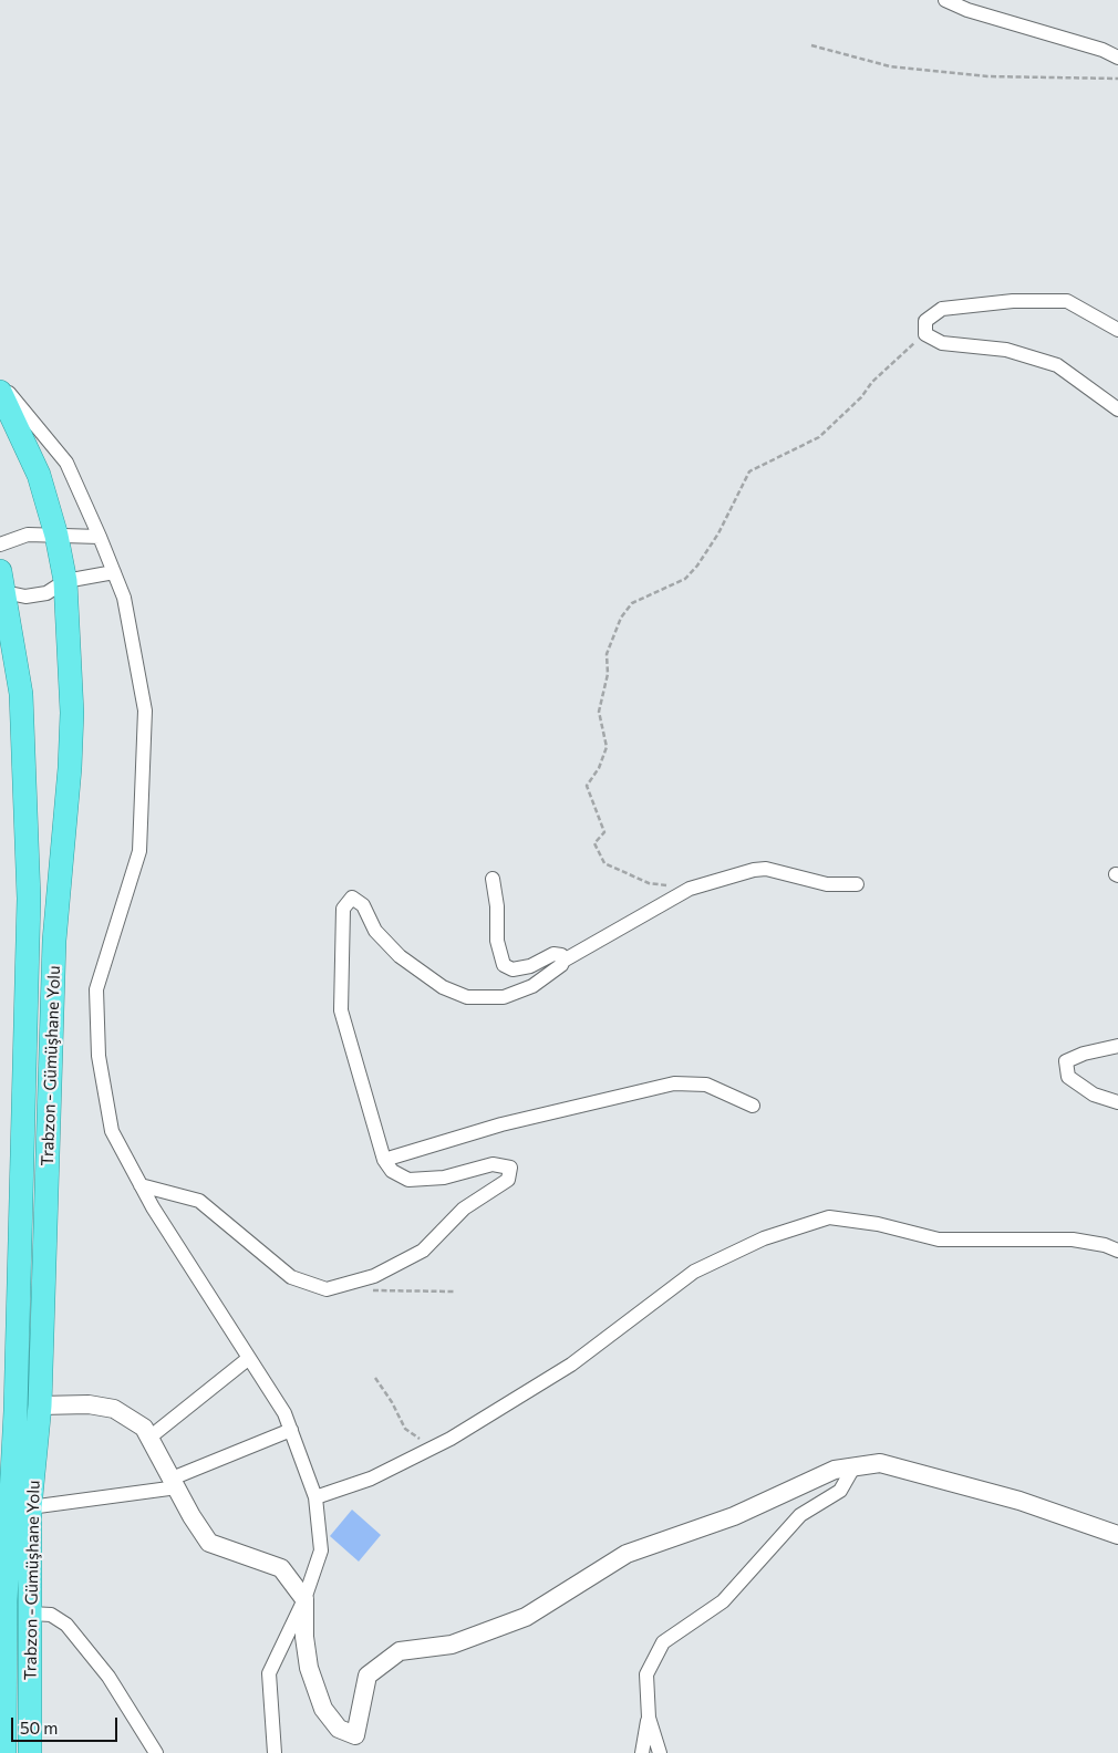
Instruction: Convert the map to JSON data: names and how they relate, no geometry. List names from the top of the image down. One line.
{"streets":{"highway":["Trabzon - Gümüşhane Yolu"]},"scale_bar":"50 m"}
